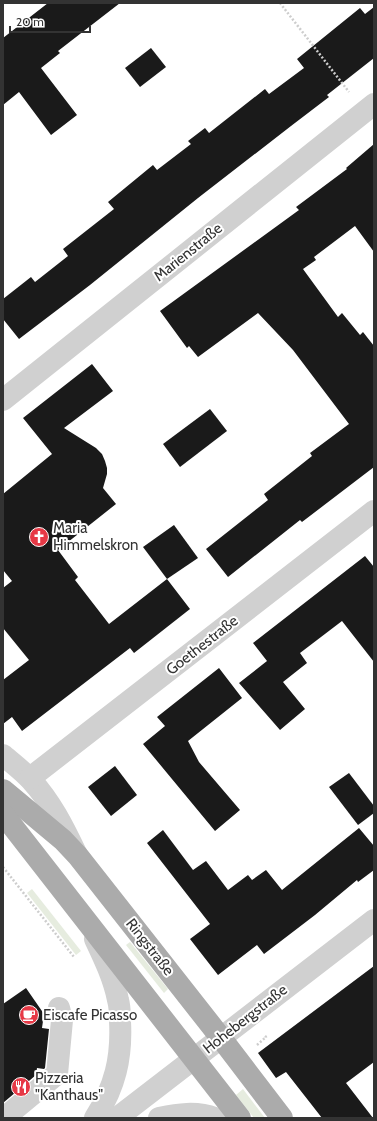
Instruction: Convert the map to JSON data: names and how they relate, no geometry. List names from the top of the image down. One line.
{"streets":{"main road":["Ringstraße"],"street":["Marienstraße","Goethestraße","Hohebergstraße"]},"crossings":[["Ringstraße","Hohebergstraße"]],"places":{"church":["Maria Himmelskron"],"cafe":["Eiscafe Picasso"],"restaurant":["Pizzeria \"Kanthaus\""]},"scale_bar":"20 m"}
